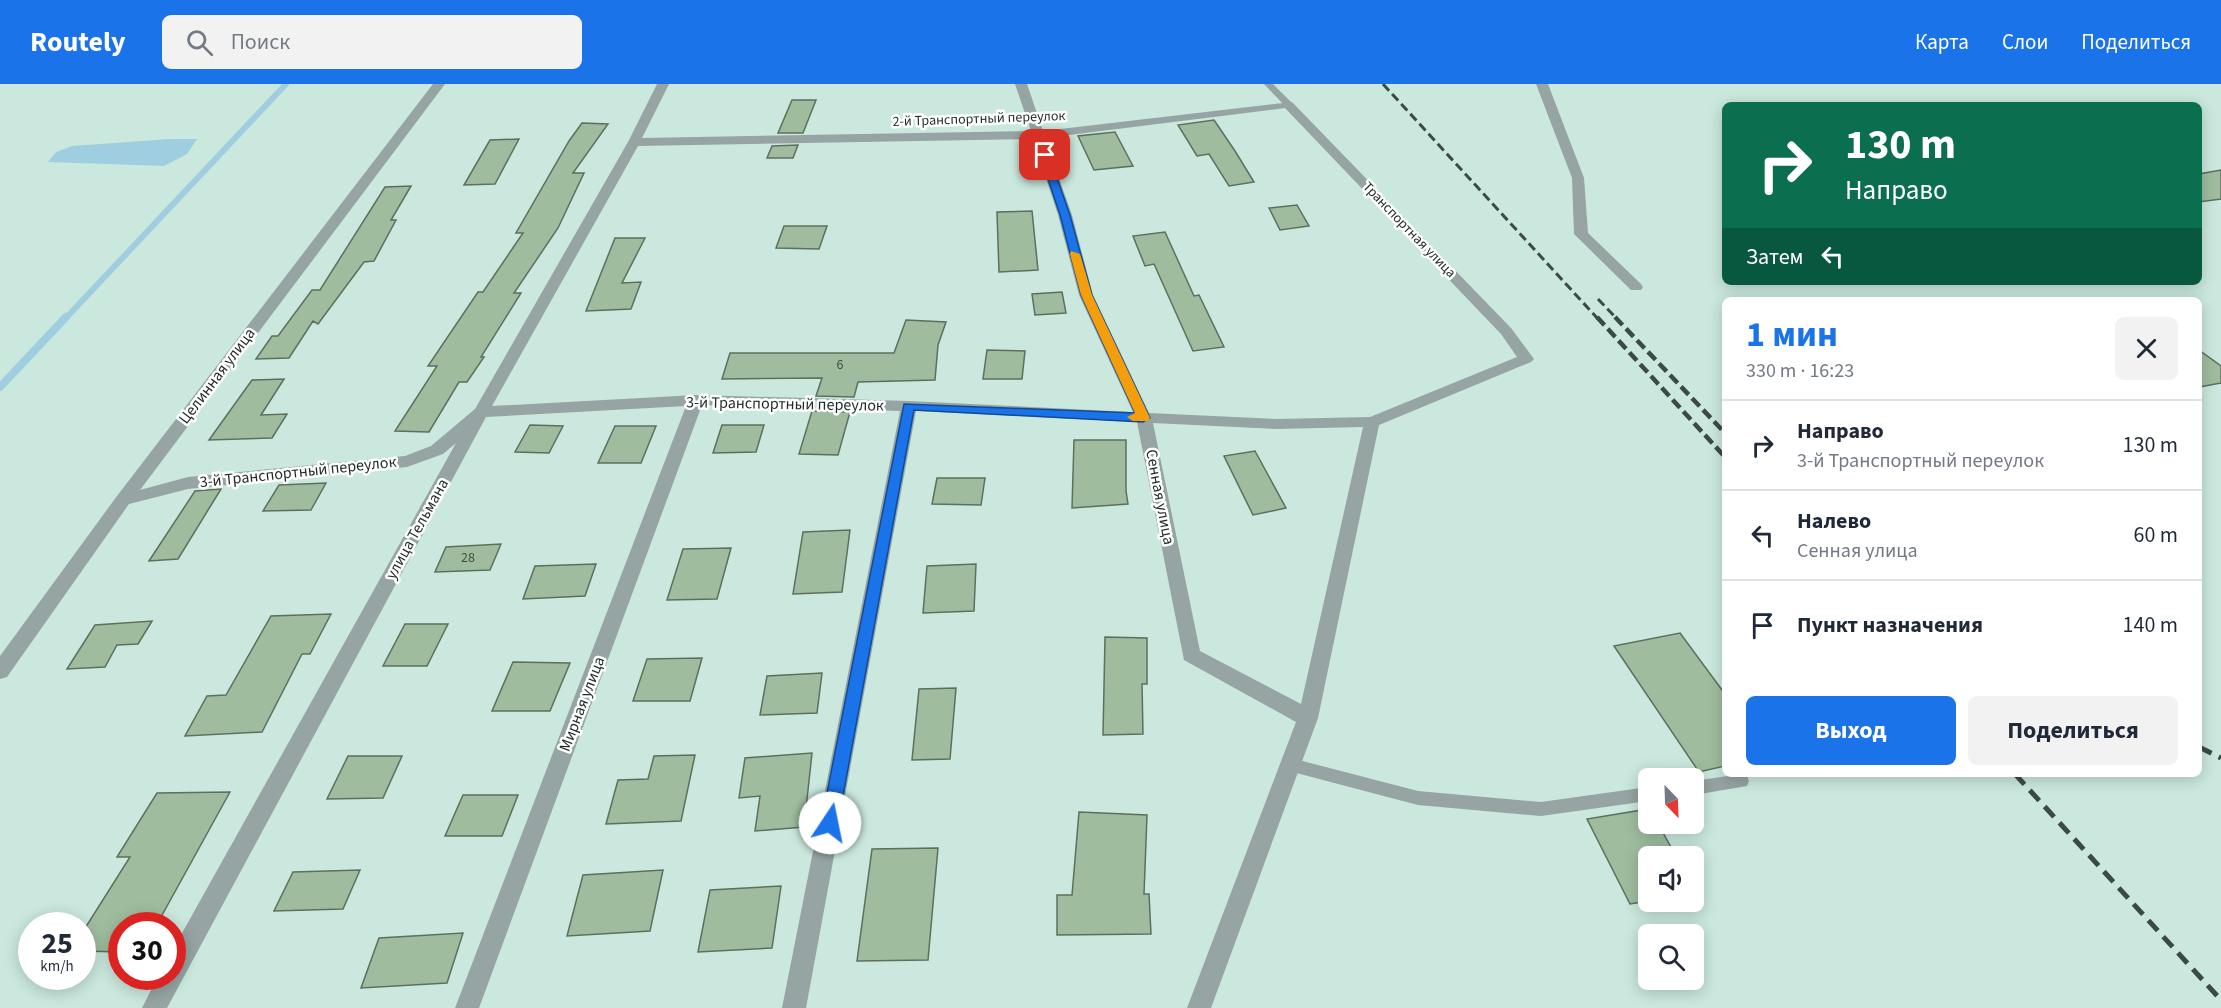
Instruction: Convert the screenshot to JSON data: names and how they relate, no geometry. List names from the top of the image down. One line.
{"streets":{"street":["2-й Транспортный переулок","Транспортная улица","Целинная улица","3-й Транспортный переулок","Сенная улица","улица Тельмана","Мирная улица"]},"crossings":[["2-й Транспортный переулок","Транспортная улица"],["2-й Транспортный переулок","Сенная улица"],["2-й Транспортный переулок","улица Тельмана"],["Транспортная улица","3-й Транспортный переулок"],["Целинная улица","3-й Транспортный переулок"],["3-й Транспортный переулок","Сенная улица"],["3-й Транспортный переулок","улица Тельмана"],["3-й Транспортный переулок","Мирная улица"]],"house_numbers":["6","28"],"north":"bottom right","page":{"header":"Routely","search":"Поиск","nav":["Карта","Слои","Поделиться"],"turn":["130 m","Направо"],"then":"Затем","heading":["1 мин","330 m · 16:23"],"list":[{"name":"Направо","note":"3-й Транспортный переулок","value":"130 m"},{"name":"Налево","note":"Сенная улица","value":"60 m"},{"name":"Пункт назначения","value":"140 m"}],"buttons":["Выход","Поделиться"],"speed":"25 km/h","limit":"30"}}
